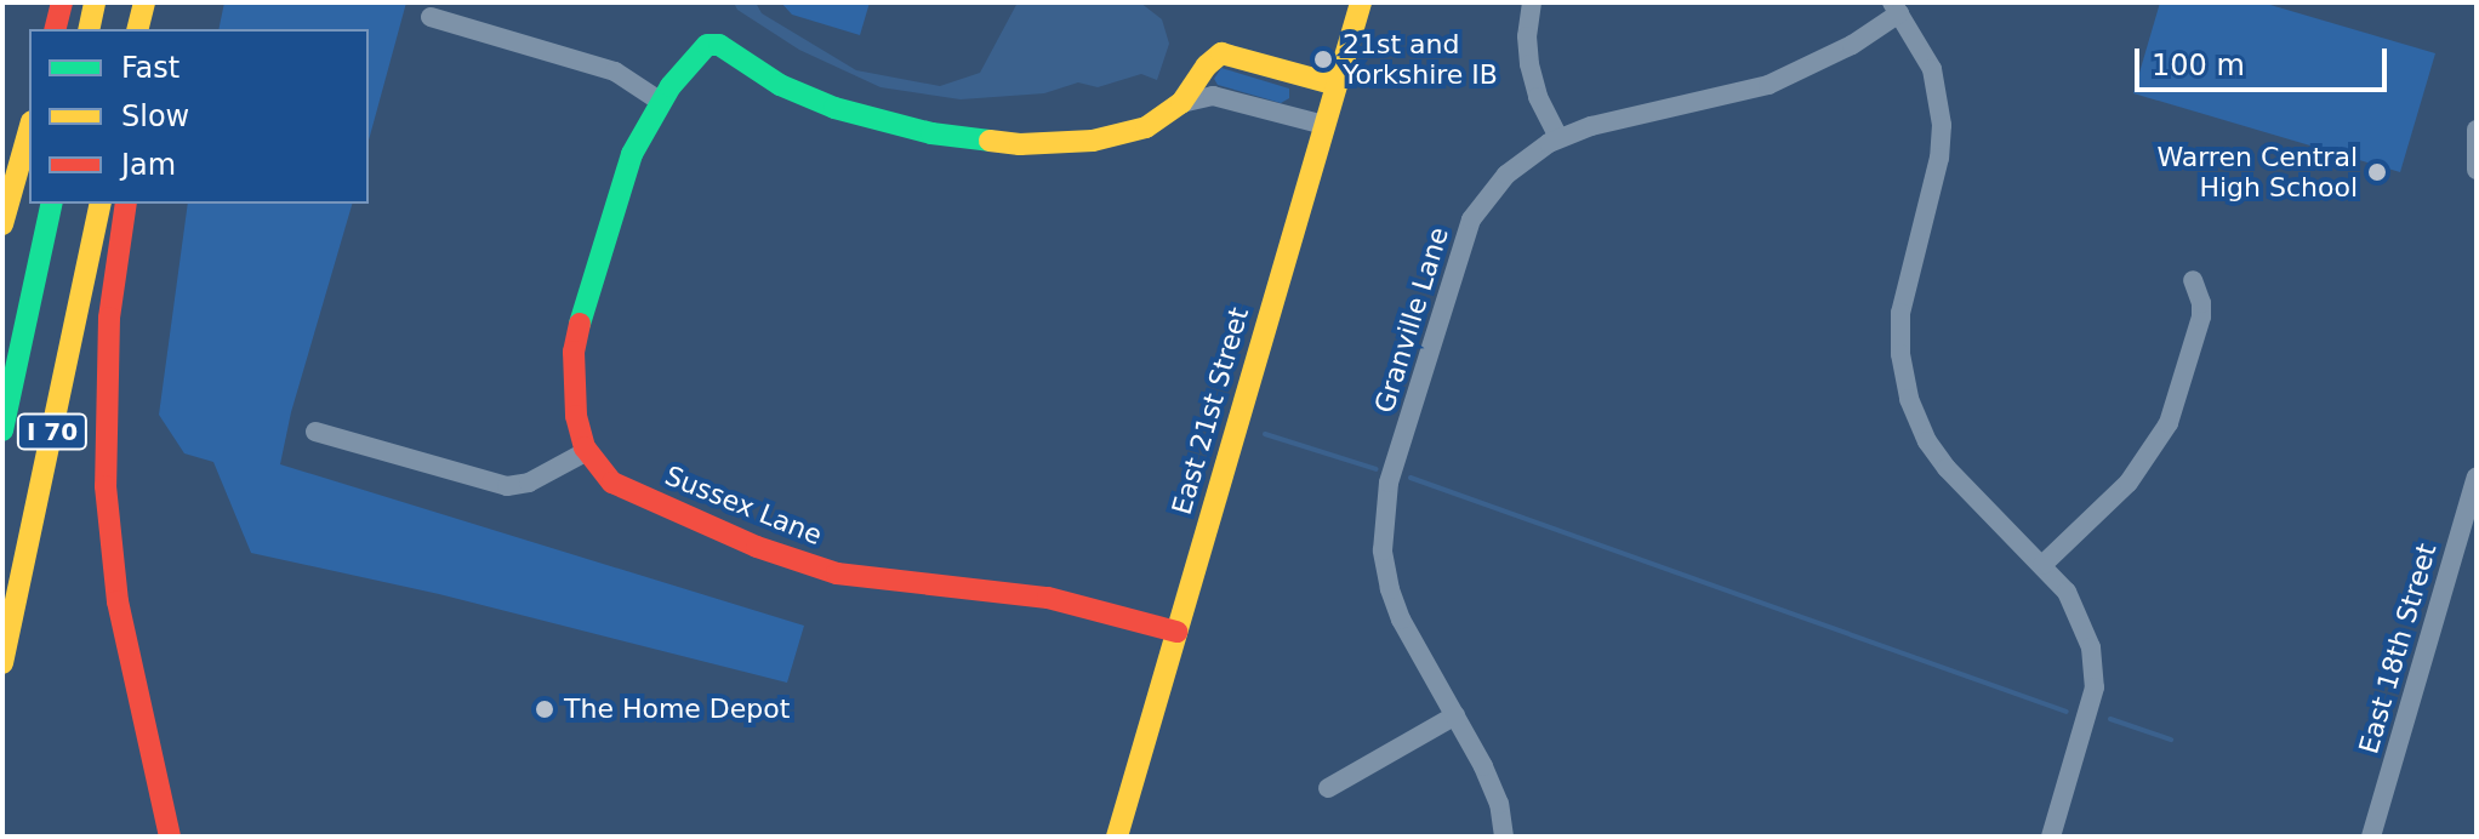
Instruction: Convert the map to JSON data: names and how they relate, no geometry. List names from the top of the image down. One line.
{"streets":{"main road":["East 21st Street","I 70","Sussex Lane"],"street":["Granville Lane","East 18th Street"]},"crossings":[["East 21st Street","Sussex Lane"]],"places":["21st and Yorkshire IB","Warren Central High School","The Home Depot"],"legend":["Fast","Slow","Jam"],"scale_bar":"100 m"}
